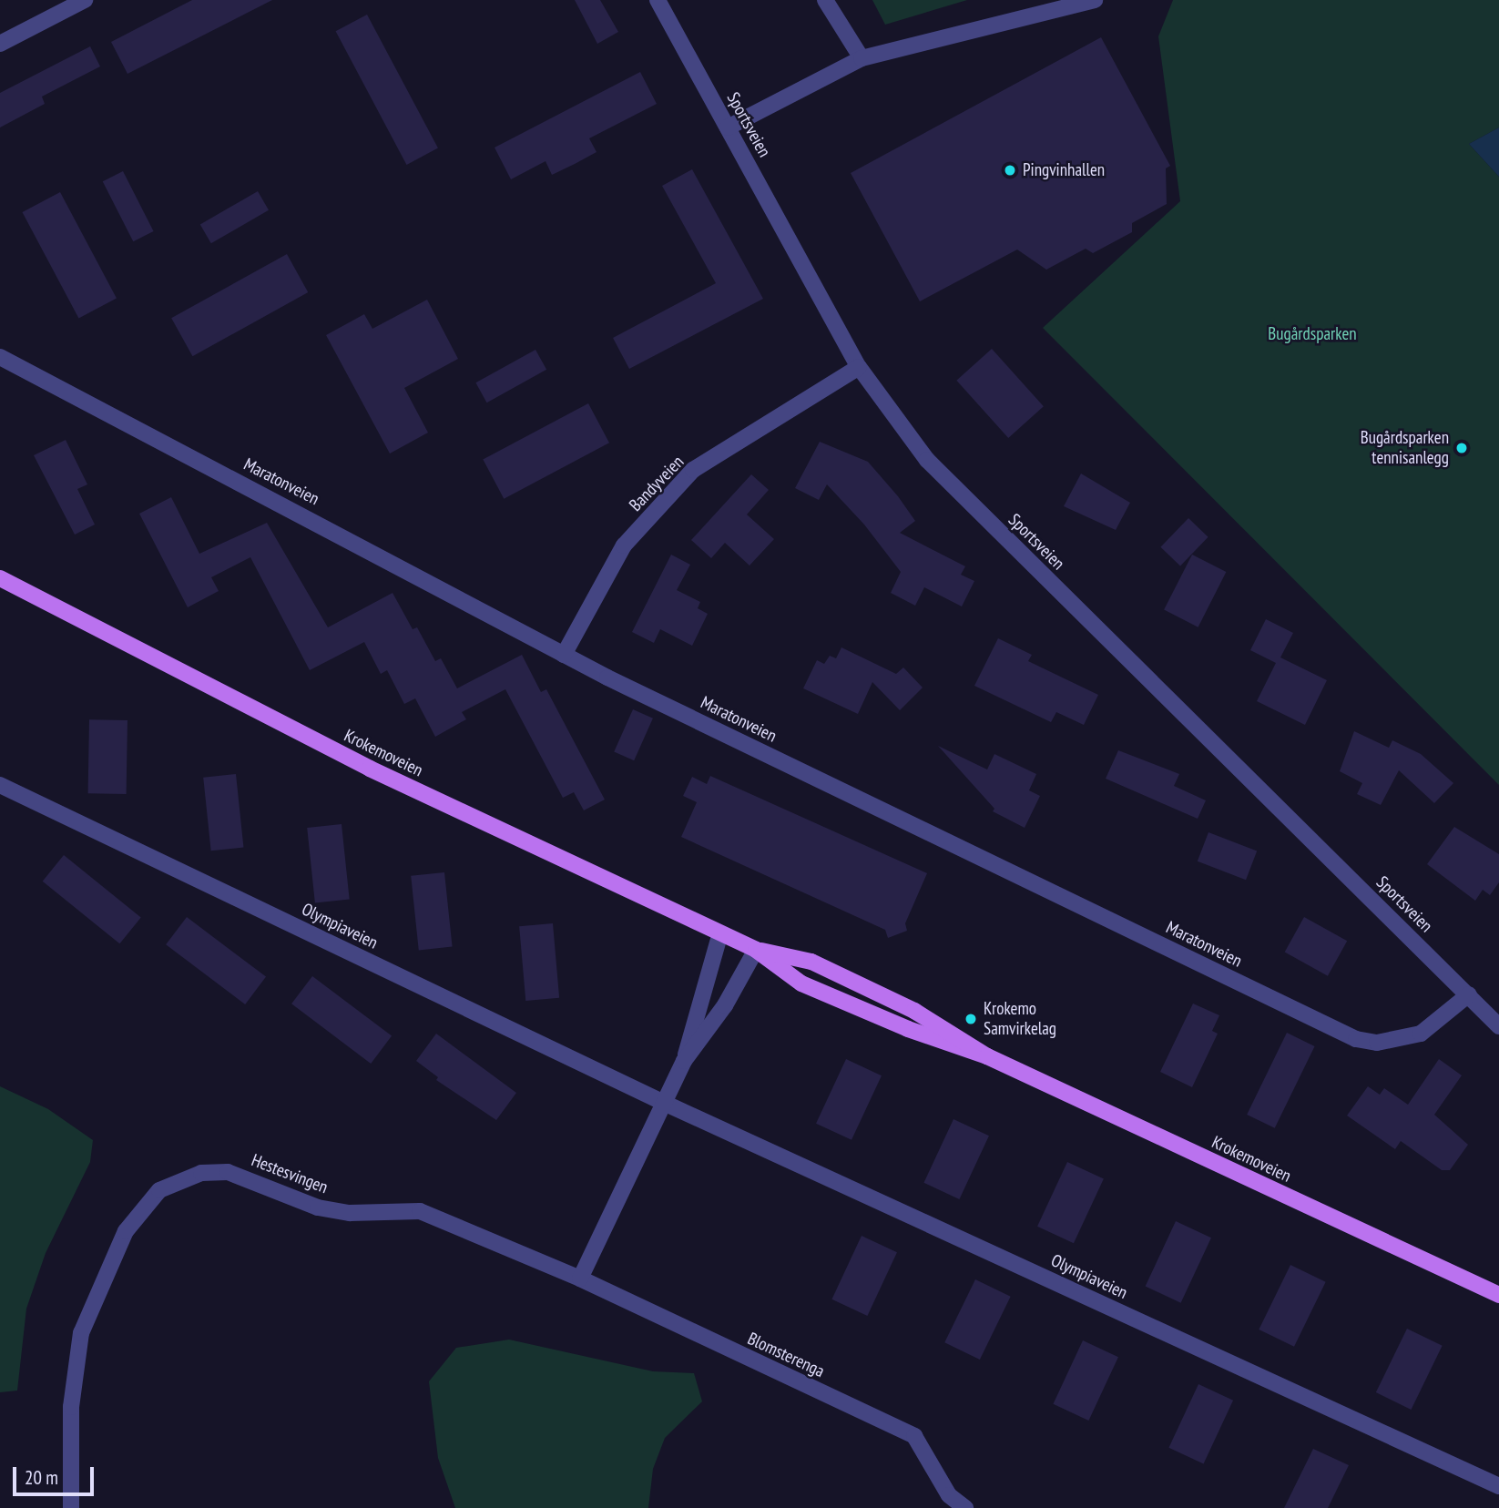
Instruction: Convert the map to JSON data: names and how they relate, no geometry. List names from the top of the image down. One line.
{"streets":{"main road":["Krokemoveien"],"street":["Sportsveien","Maratonveien","Bandyveien","Olympiaveien","Hestesvingen","Blomsterenga"]},"crossings":[["Sportsveien","Maratonveien"],["Sportsveien","Bandyveien"],["Maratonveien","Bandyveien"],["Hestesvingen","Blomsterenga"]],"parks":["Bugårdsparken"],"places":["Pingvinhallen","Bugårdsparken tennisanlegg","Krokemo Samvirkelag"],"scale_bar":"20 m"}
